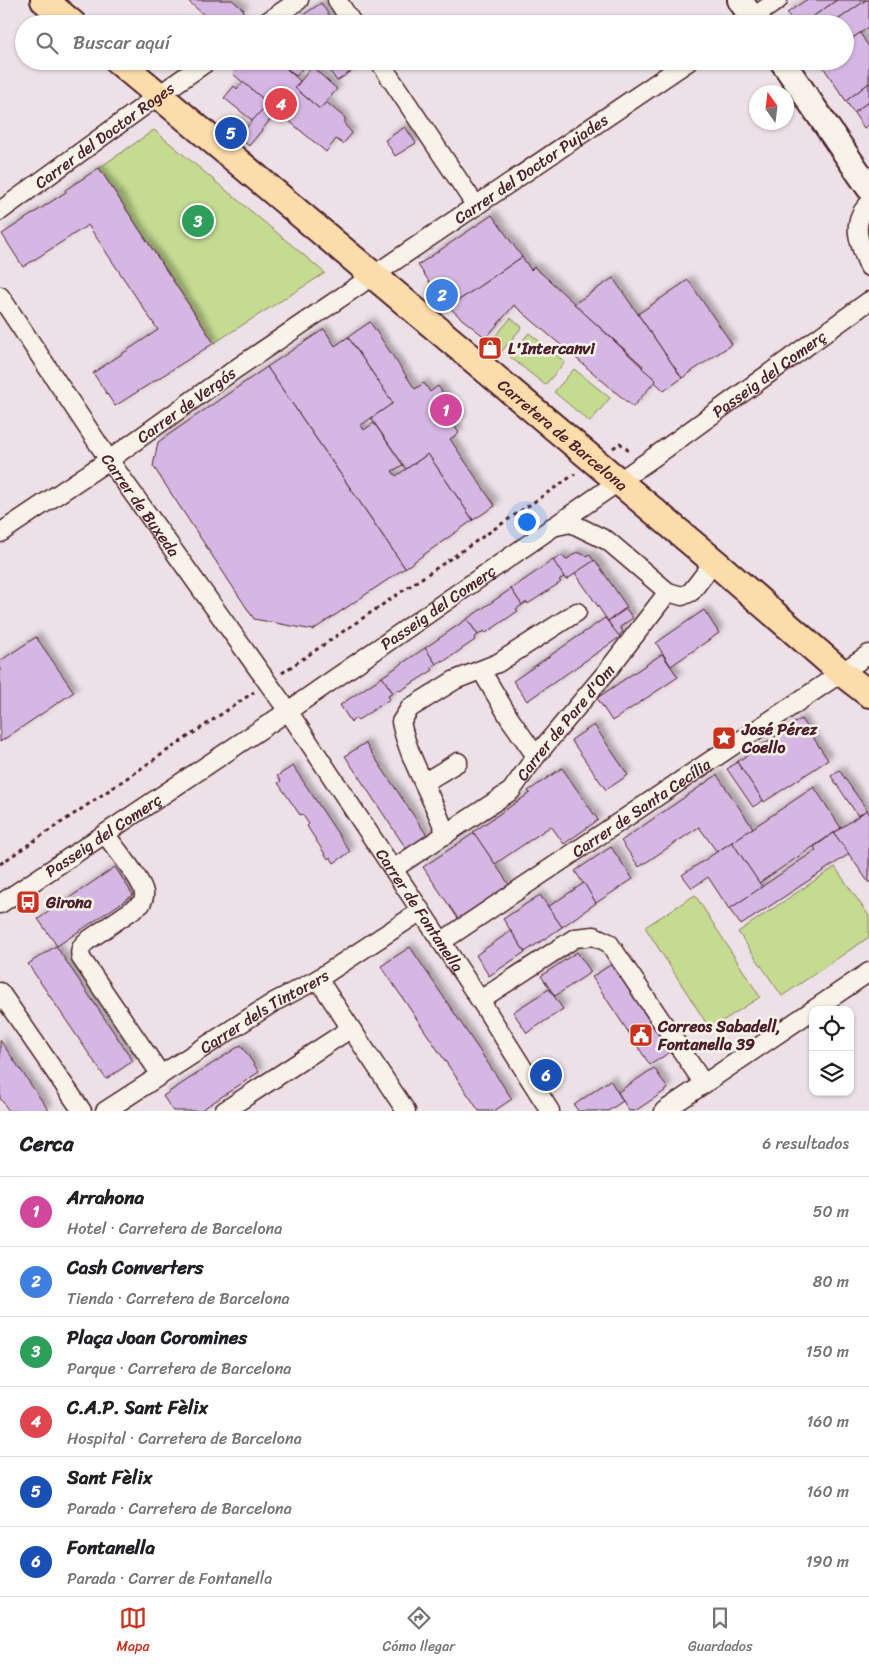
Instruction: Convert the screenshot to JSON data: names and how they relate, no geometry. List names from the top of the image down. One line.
{"streets":{"main road":["Carretera de Barcelona"],"street":["Carrer del Doctor Roges","Carrer del Doctor Pujades","Passeig del Comerç","Carrer de Vergós","Carrer de Buxeda","Carrer de Pare d'Om","Carrer de Santa Cecília","Carrer de Fontanella","Carrer dels Tintorers"]},"crossings":[["Carrer del Doctor Roges","Carretera de Barcelona"],["Carrer del Doctor Pujades","Carrer de Vergós"],["Carrer del Doctor Pujades","Carretera de Barcelona"],["Passeig del Comerç","Carretera de Barcelona"],["Passeig del Comerç","Carrer de Buxeda"],["Passeig del Comerç","Carrer de Fontanella"],["Carrer de Vergós","Carretera de Barcelona"],["Carrer de Vergós","Carrer de Buxeda"],["Carretera de Barcelona","Carrer de Santa Cecília"],["Carrer de Buxeda","Carrer de Fontanella"],["Carrer de Pare d'Om","Carrer de Fontanella"],["Carrer de Santa Cecília","Carrer de Fontanella"],["Carrer de Fontanella","Carrer dels Tintorers"]],"places":{"shop":["L'Intercanvi"],"place":["José Pérez Coello"],"bus stop":["Girona"],"public building":["Correos Sabadell, Fontanella 39"]},"north":"top","page":{"search":"Buscar aquí","pins":["4","5","3","2","1","6"],"heading":["Cerca","6 resultados"],"list":[{"mark":"1","name":"Arrahona","note":"Hotel · Carretera de Barcelona","value":"50 m"},{"mark":"2","name":"Cash Converters","note":"Tienda · Carretera de Barcelona","value":"80 m"},{"mark":"3","name":"Plaça Joan Coromines","note":"Parque · Carretera de Barcelona","value":"150 m"},{"mark":"4","name":"C.A.P. Sant Fèlix","note":"Hospital · Carretera de Barcelona","value":"160 m"},{"mark":"5","name":"Sant Fèlix","note":"Parada · Carretera de Barcelona","value":"160 m"},{"mark":"6","name":"Fontanella","note":"Parada · Carrer de Fontanella","value":"190 m"}],"nav":["Mapa","Cómo llegar","Guardados"]}}
